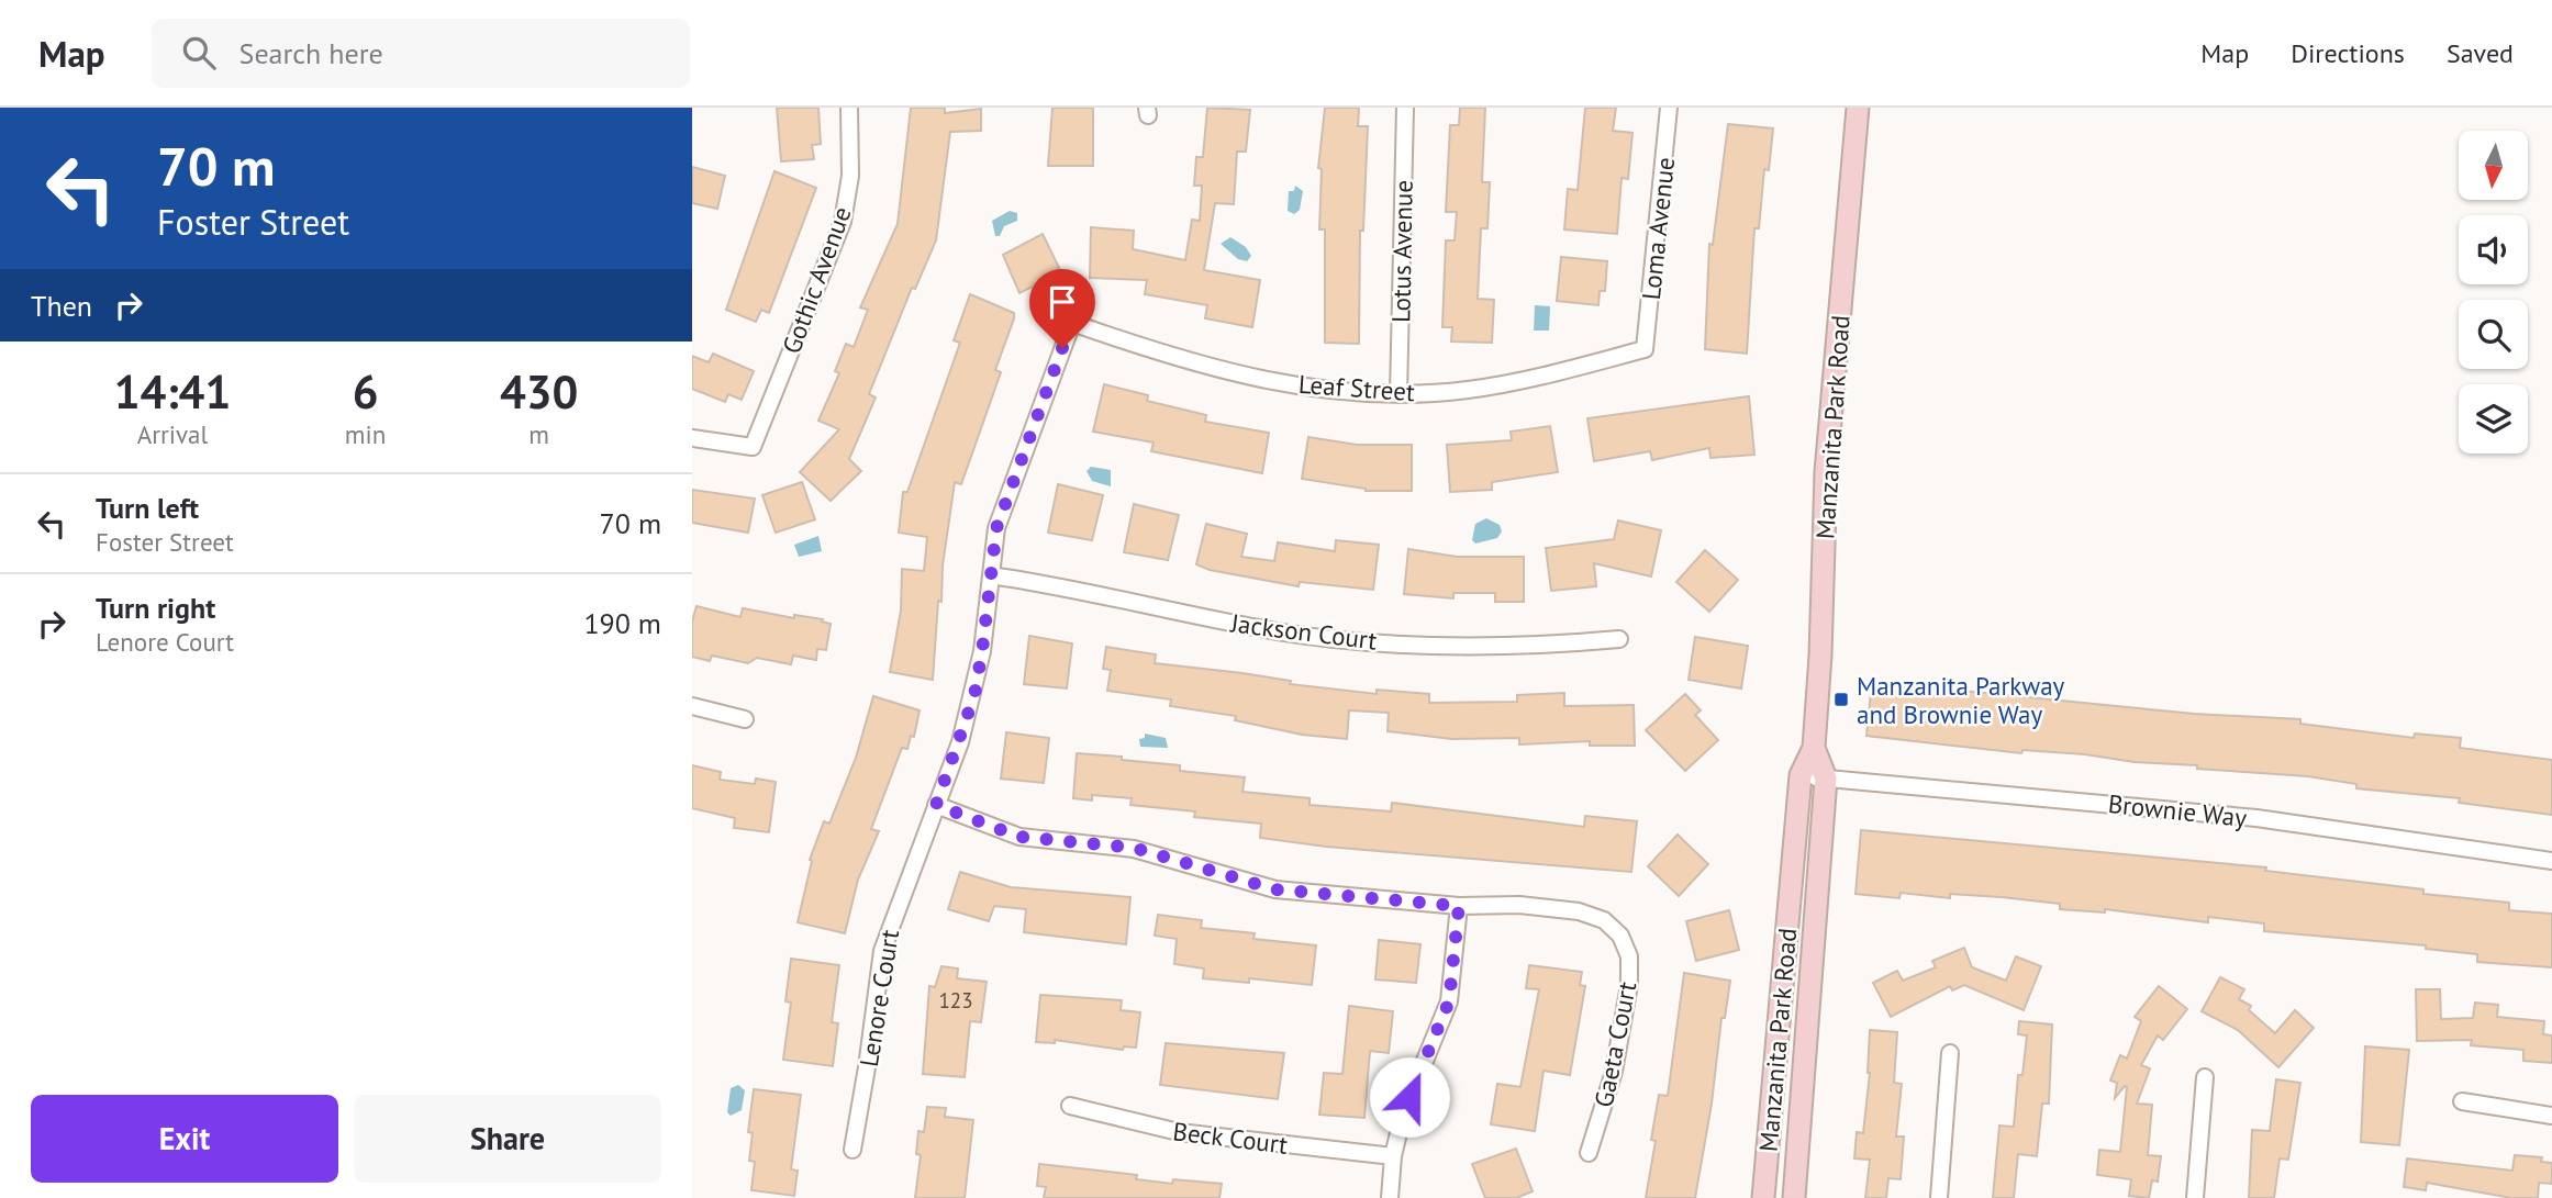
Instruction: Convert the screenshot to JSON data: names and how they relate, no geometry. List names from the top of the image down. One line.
{"streets":{"street":["Loma Avenue","Lotus Avenue","Gothic Avenue","Leaf Street","Manzanita Park Road","Jackson Court","Brownie Way","Lenore Court","Gaeta Court","Beck Court"]},"crossings":[["Loma Avenue","Leaf Street"],["Lotus Avenue","Leaf Street"],["Leaf Street","Lenore Court"],["Manzanita Park Road","Brownie Way"],["Jackson Court","Lenore Court"]],"places":{"transit":["Manzanita Parkway and Brownie Way"]},"house_numbers":["123"],"north":"bottom","page":{"header":"Map","search":"Search here","nav":["Map","Directions","Saved"],"turn":["70 m","Foster Street"],"then":"Then","eta":["14:41","Arrival","6","min","430","m"],"list":[{"name":"Turn left","note":"Foster Street","value":"70 m"},{"name":"Turn right","note":"Lenore Court","value":"190 m"}],"buttons":["Exit","Share"]}}
